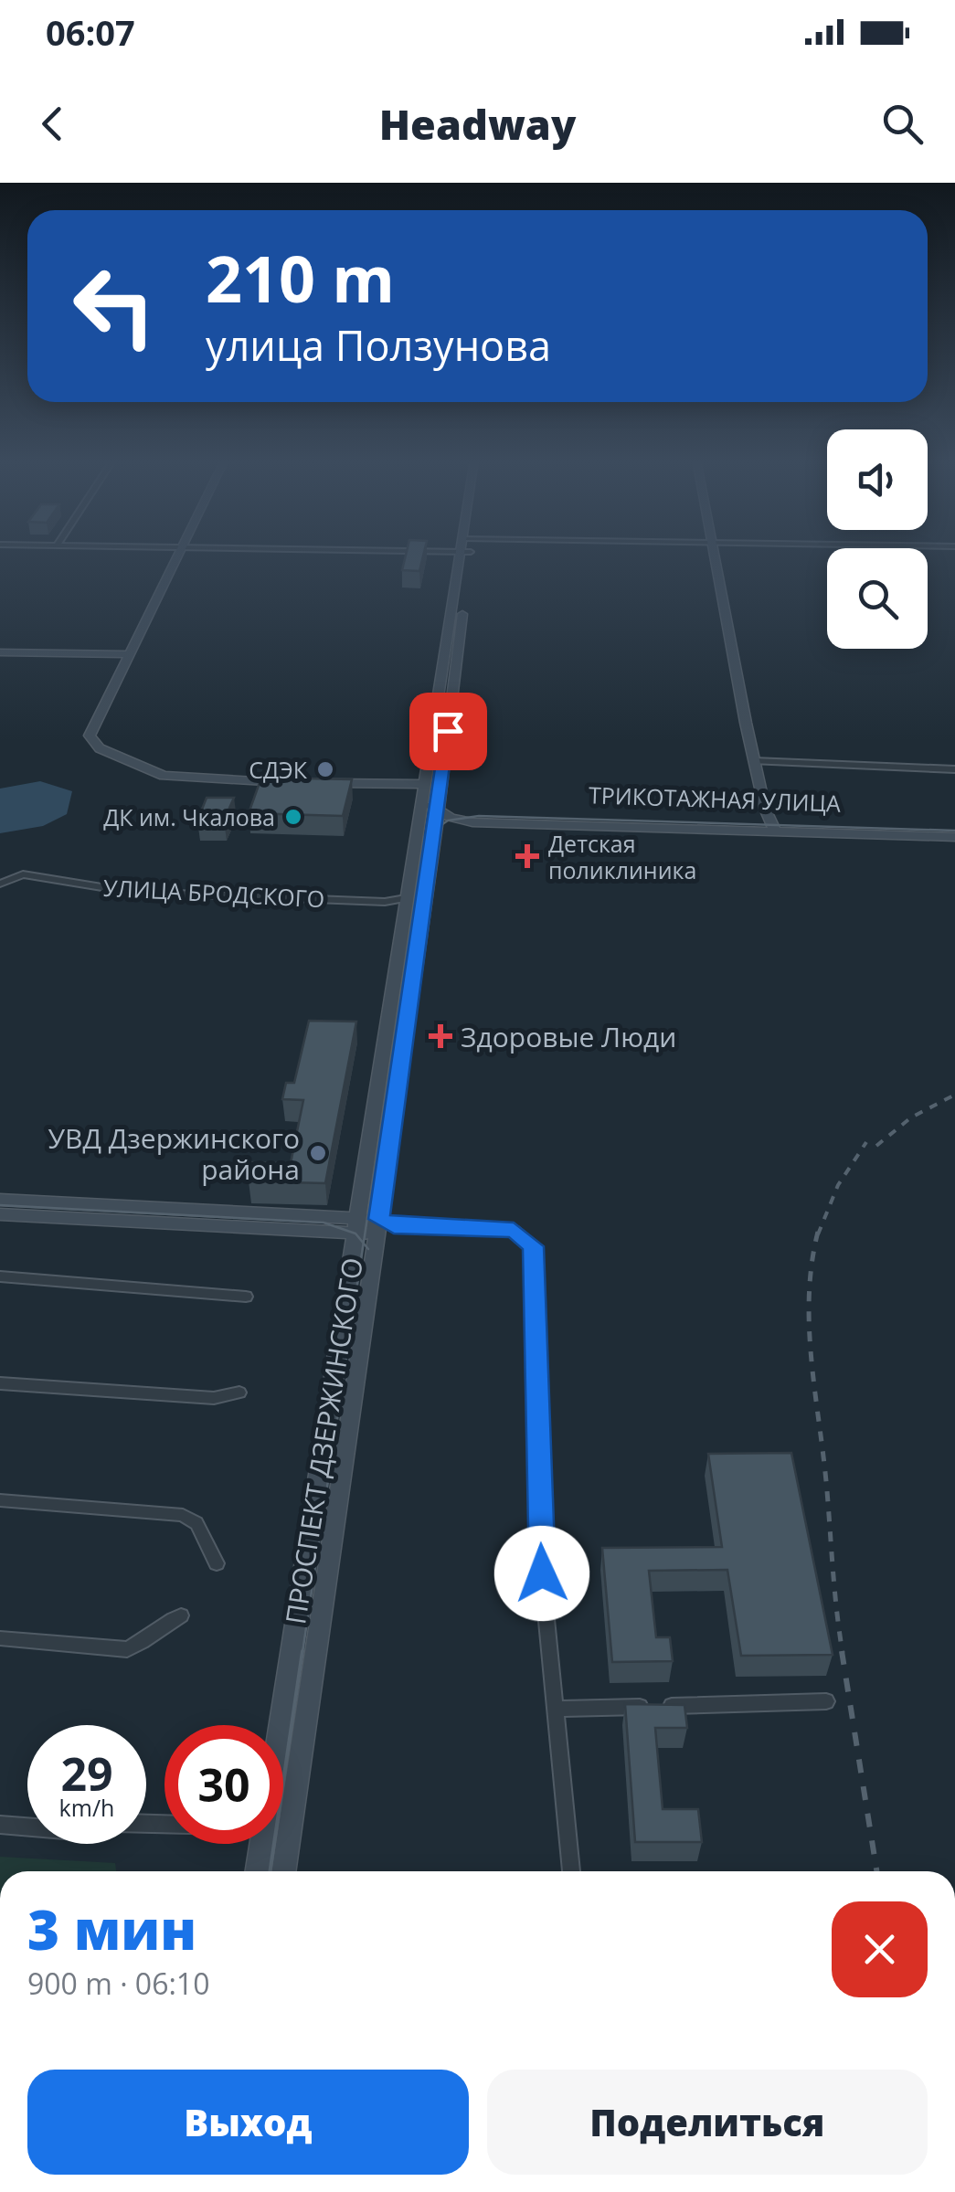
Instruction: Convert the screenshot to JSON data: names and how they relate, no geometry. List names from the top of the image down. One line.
{"streets":{"main road":["ТРИКОТАЖНАЯ УЛИЦА","ПРОСПЕКТ ДЗЕРЖИНСКОГО"],"street":["УЛИЦА БРОДСКОГО"]},"crossings":[["ТРИКОТАЖНАЯ УЛИЦА","ПРОСПЕКТ ДЗЕРЖИНСКОГО"],["УЛИЦА БРОДСКОГО","ПРОСПЕКТ ДЗЕРЖИНСКОГО"]],"places":{"other":["СДЭК","ДК им. Чкалова","УВД Дзержинского района"],"health":["Детская поликлиника","Здоровые Люди"]},"page":{"status":"06:07","header":"Headway","turn":["210 m","улица Ползунова"],"speed":"29 km/h","limit":"30","heading":["3 мин","900 m · 06:10"],"buttons":["Выход","Поделиться"]}}
